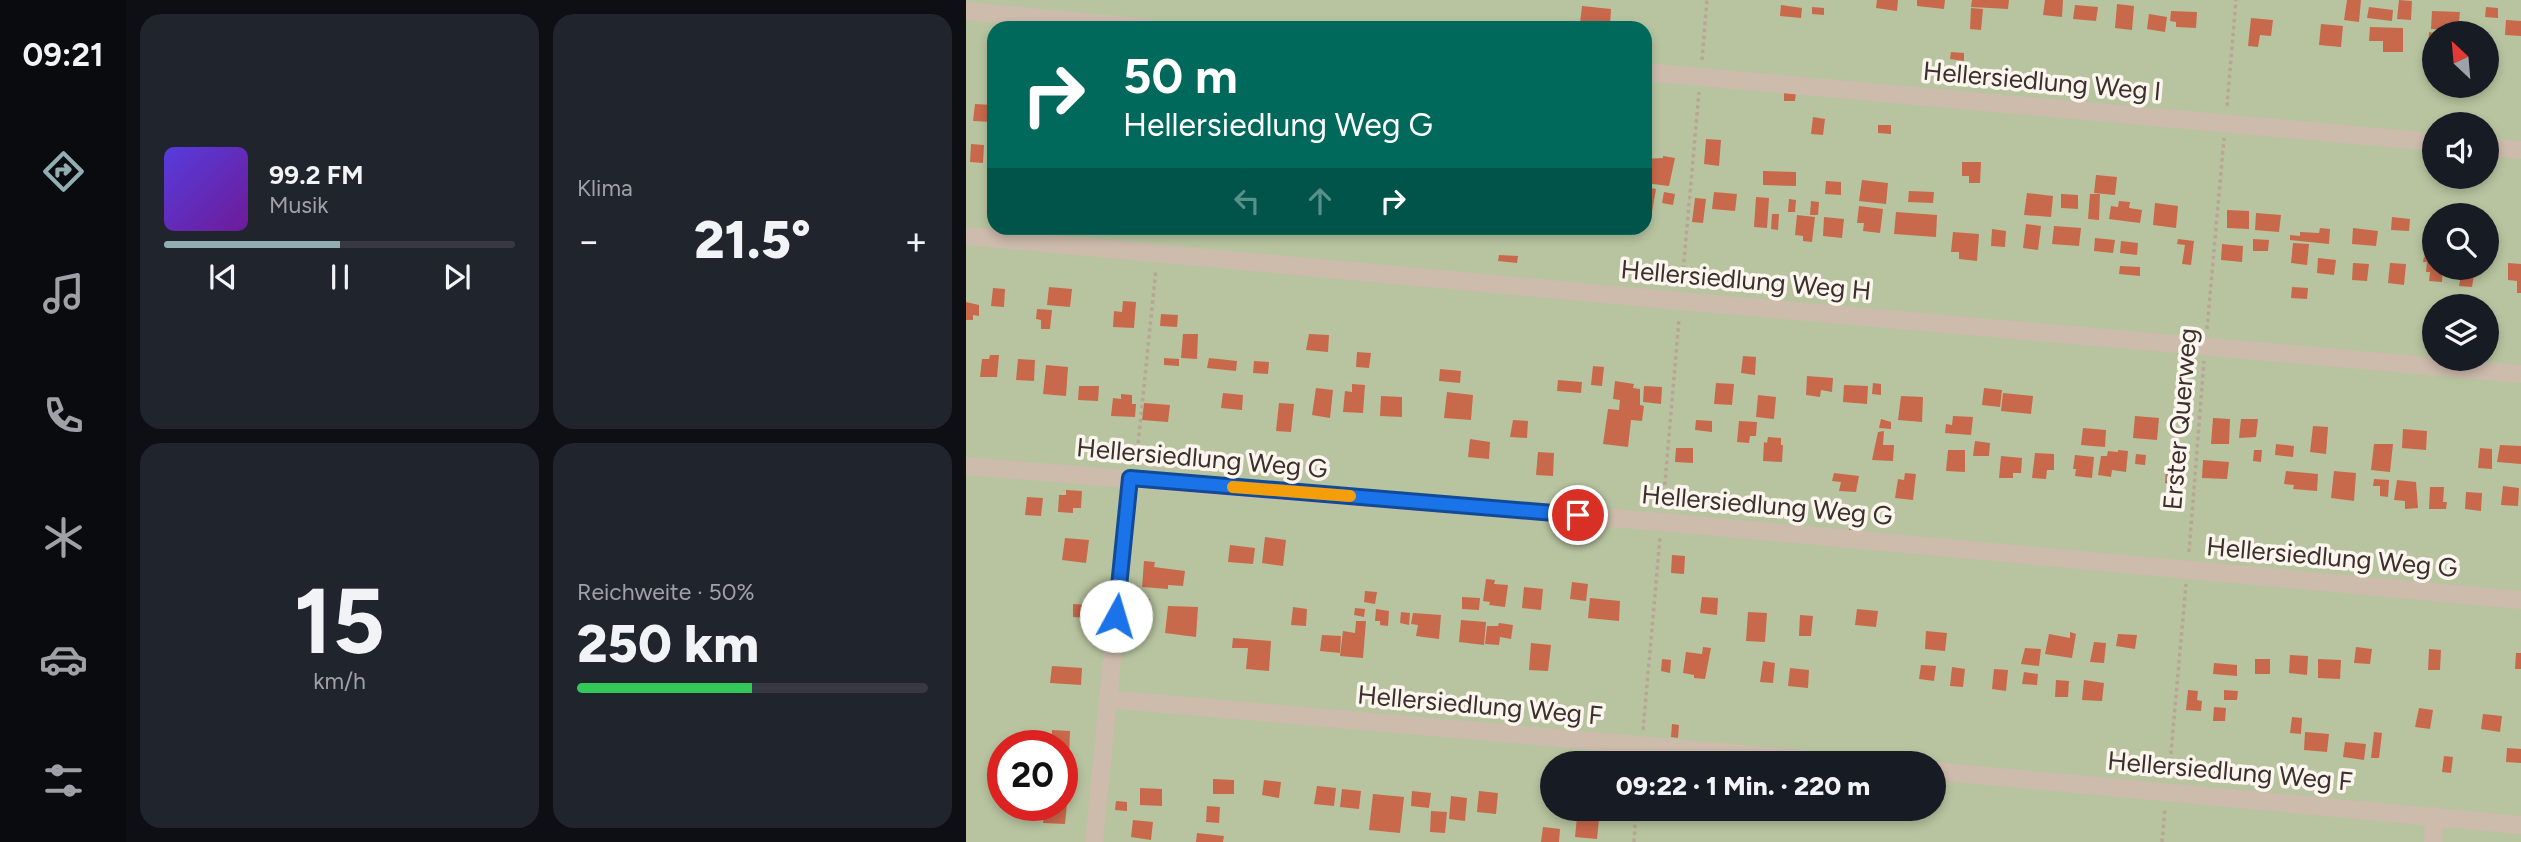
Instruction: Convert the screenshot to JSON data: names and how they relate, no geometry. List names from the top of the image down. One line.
{"streets":{"lane":["Hellersiedlung Weg I","Hellersiedlung Weg H","Hellersiedlung Weg G","Hellersiedlung Weg F"],"path":["Erster Querweg"]},"crossings":[["Hellersiedlung Weg I","Erster Querweg"],["Hellersiedlung Weg H","Erster Querweg"],["Erster Querweg","Hellersiedlung Weg G"],["Erster Querweg","Hellersiedlung Weg F"]],"north":"top left","page":{"tabs":"09:21","tile":["Klima",["15","km/h"],["Reichweite · 50%","250 km"]],"turn":["50 m","Hellersiedlung Weg G"],"song":["99.2 FM","Musik"],"heat":["−","21.5°","+"],"limit":"20","trip":"09:22 · 1 Min. · 220 m"}}
